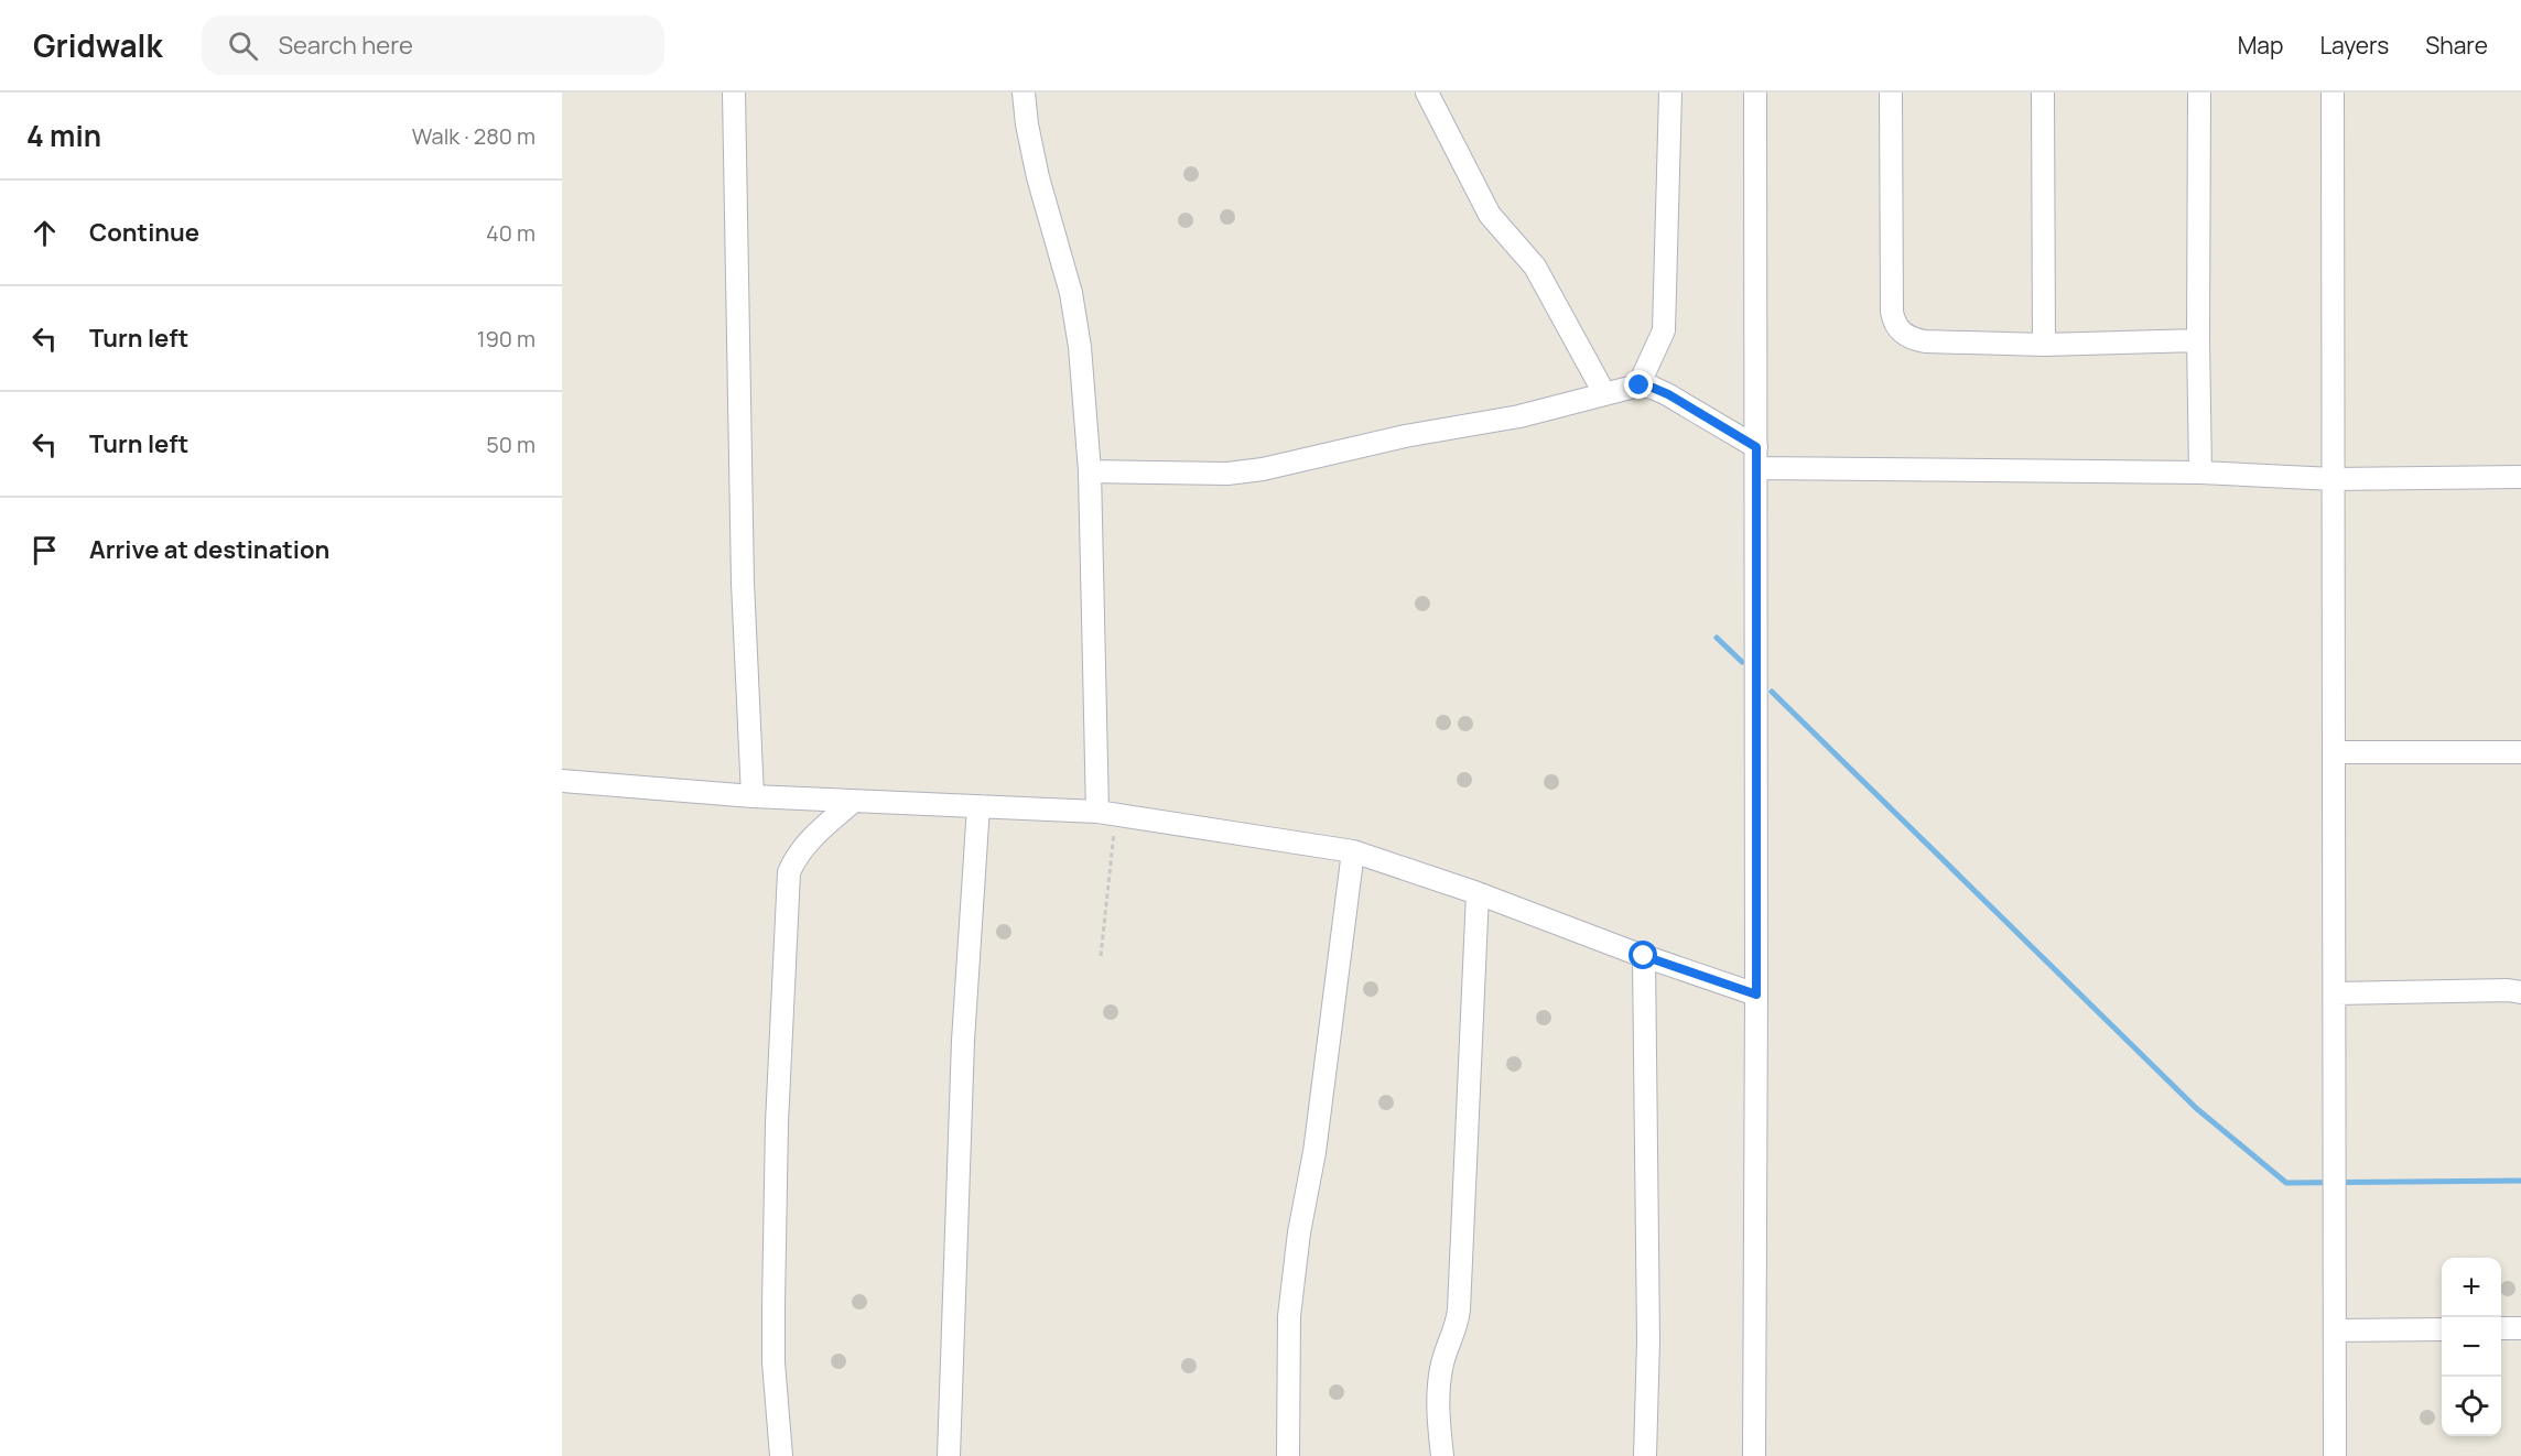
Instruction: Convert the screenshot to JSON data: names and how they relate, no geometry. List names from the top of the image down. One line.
{"page":{"header":"Gridwalk","search":"Search here","nav":["Map","Layers","Share"],"heading":["4 min","Walk · 280 m"],"list":[["Continue","40 m"],["Turn left","190 m"],["Turn left","50 m"],"Arrive at destination"],"map_buttons":["+","−"]}}
